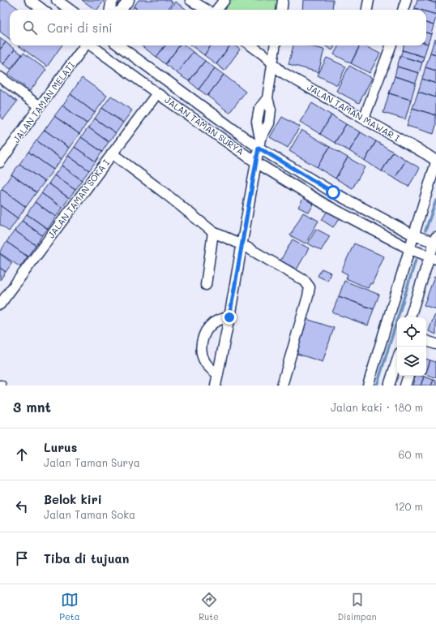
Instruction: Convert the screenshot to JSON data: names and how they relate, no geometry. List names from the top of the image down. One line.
{"streets":{"street":["JALAN TAMAN MELATI","JALAN TAMAN MAWAR I","JALAN TAMAN SURYA","JALAN TAMAN SOKA I"]},"crossings":[["JALAN TAMAN SURYA","JALAN TAMAN SOKA I"]],"page":{"search":"Cari di sini","heading":["3 mnt","Jalan kaki · 180 m"],"list":[["Lurus","Jalan Taman Surya","60 m"],["Belok kiri","Jalan Taman Soka","120 m"],"Tiba di tujuan"],"nav":["Peta","Rute","Disimpan"]}}
